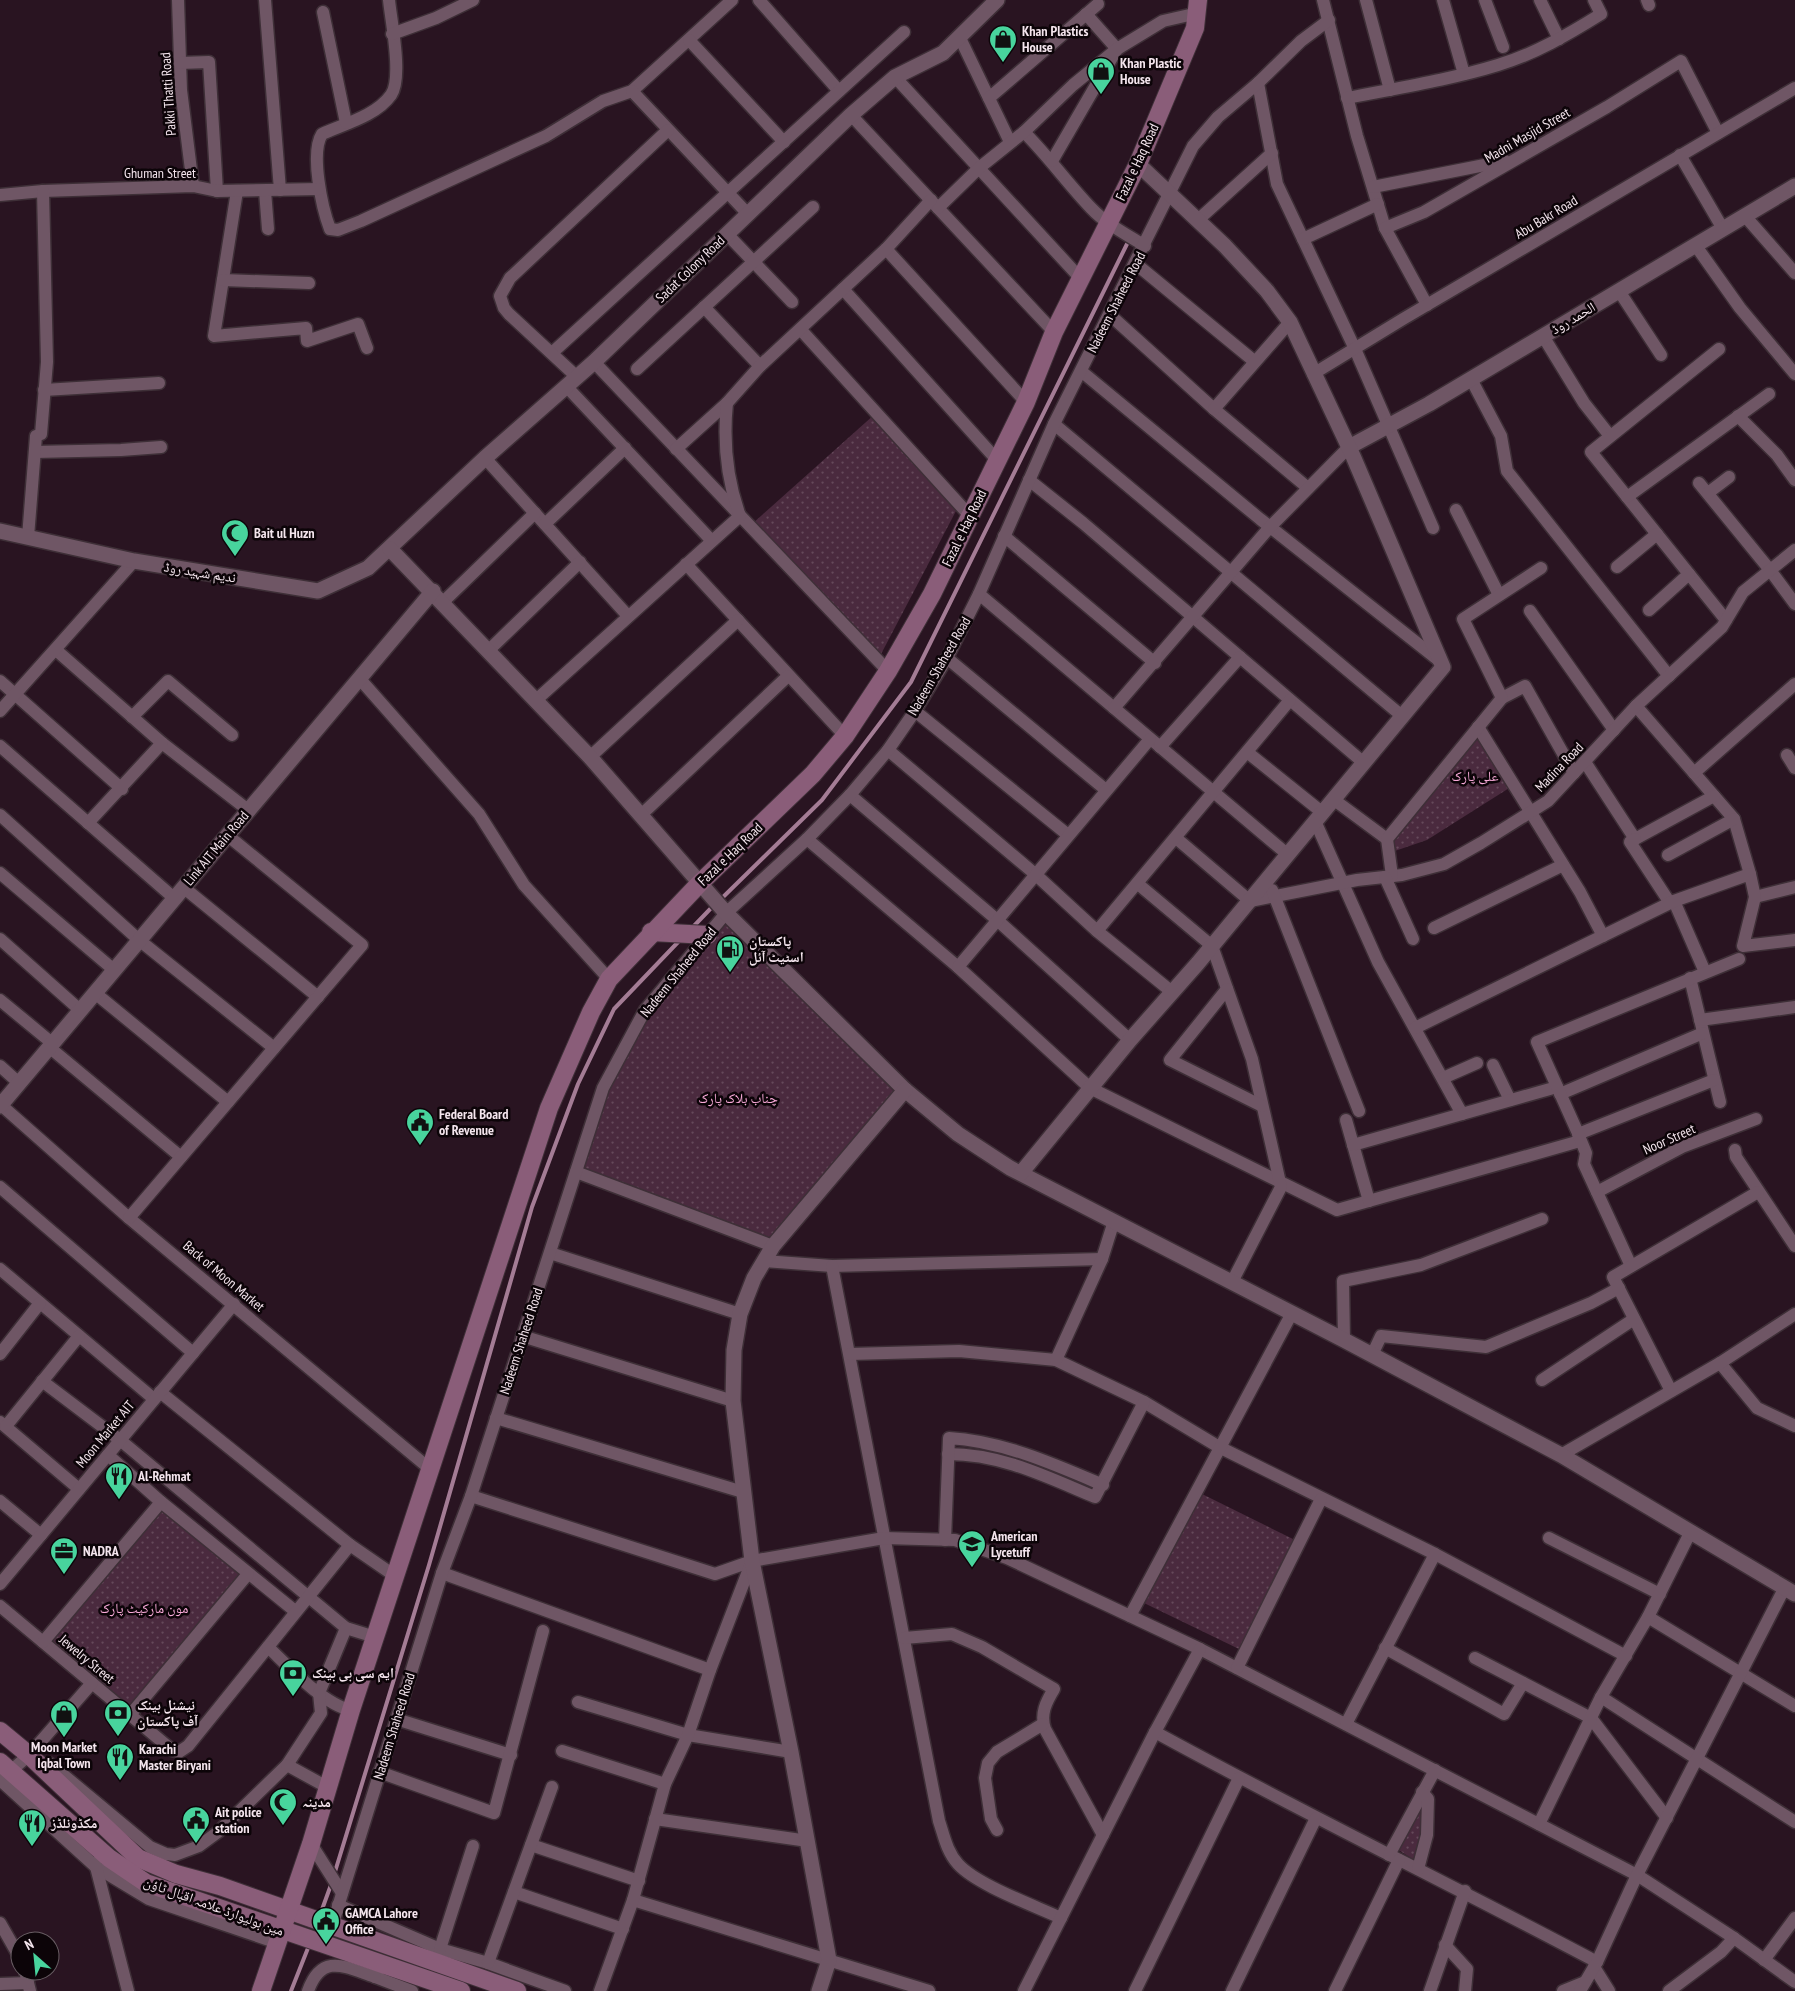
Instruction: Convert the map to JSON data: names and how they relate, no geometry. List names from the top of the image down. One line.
{"streets":{"main road":["Fazal e Haq Road","مین بولیوارڈ علامہ اقبال ٹاؤن"],"street":["Pakki Thatti Road","Madni Masjid Street","Ghuman Street","Abu Bakr Road","Sadat Colony Road","Nadeem Shaheed Road","الحمد روڈ","ندیم شہید روڈ","Madina Road","Link AIT Main Road","Noor Street","Back of Moon Market","Moon Market AIT","Jewelry Street"]},"crossings":[["Pakki Thatti Road","Ghuman Street"],["Madni Masjid Street","Abu Bakr Road"],["Sadat Colony Road","ندیم شہید روڈ"],["Nadeem Shaheed Road","مین بولیوارڈ علامہ اقبال ٹاؤن"],["Link AIT Main Road","Back of Moon Market"],["Back of Moon Market","Moon Market AIT"]],"parks":["علی پارک","چناب بلاک پارک","مون مارکیٹ پارک"],"places":{"shop":["Khan Plastics House","Khan Plastic House","Moon Market Iqbal Town"],"mosque":["Bait ul Huzn","مدینہ"],"fuel station":["پاکستان اسٹیٹ آئل"],"public building":["Federal Board of Revenue","Ait police station","GAMCA Lahore Office"],"restaurant":["Al-Rehmat","Karachi Master Biryani","مکڈونلڈز"],"school or university":["American Lycetuff"],"office":["NADRA"],"bank":["ایم سی بی بینک","نیشنل بینک آف پاکستان"]},"north":"top left"}
